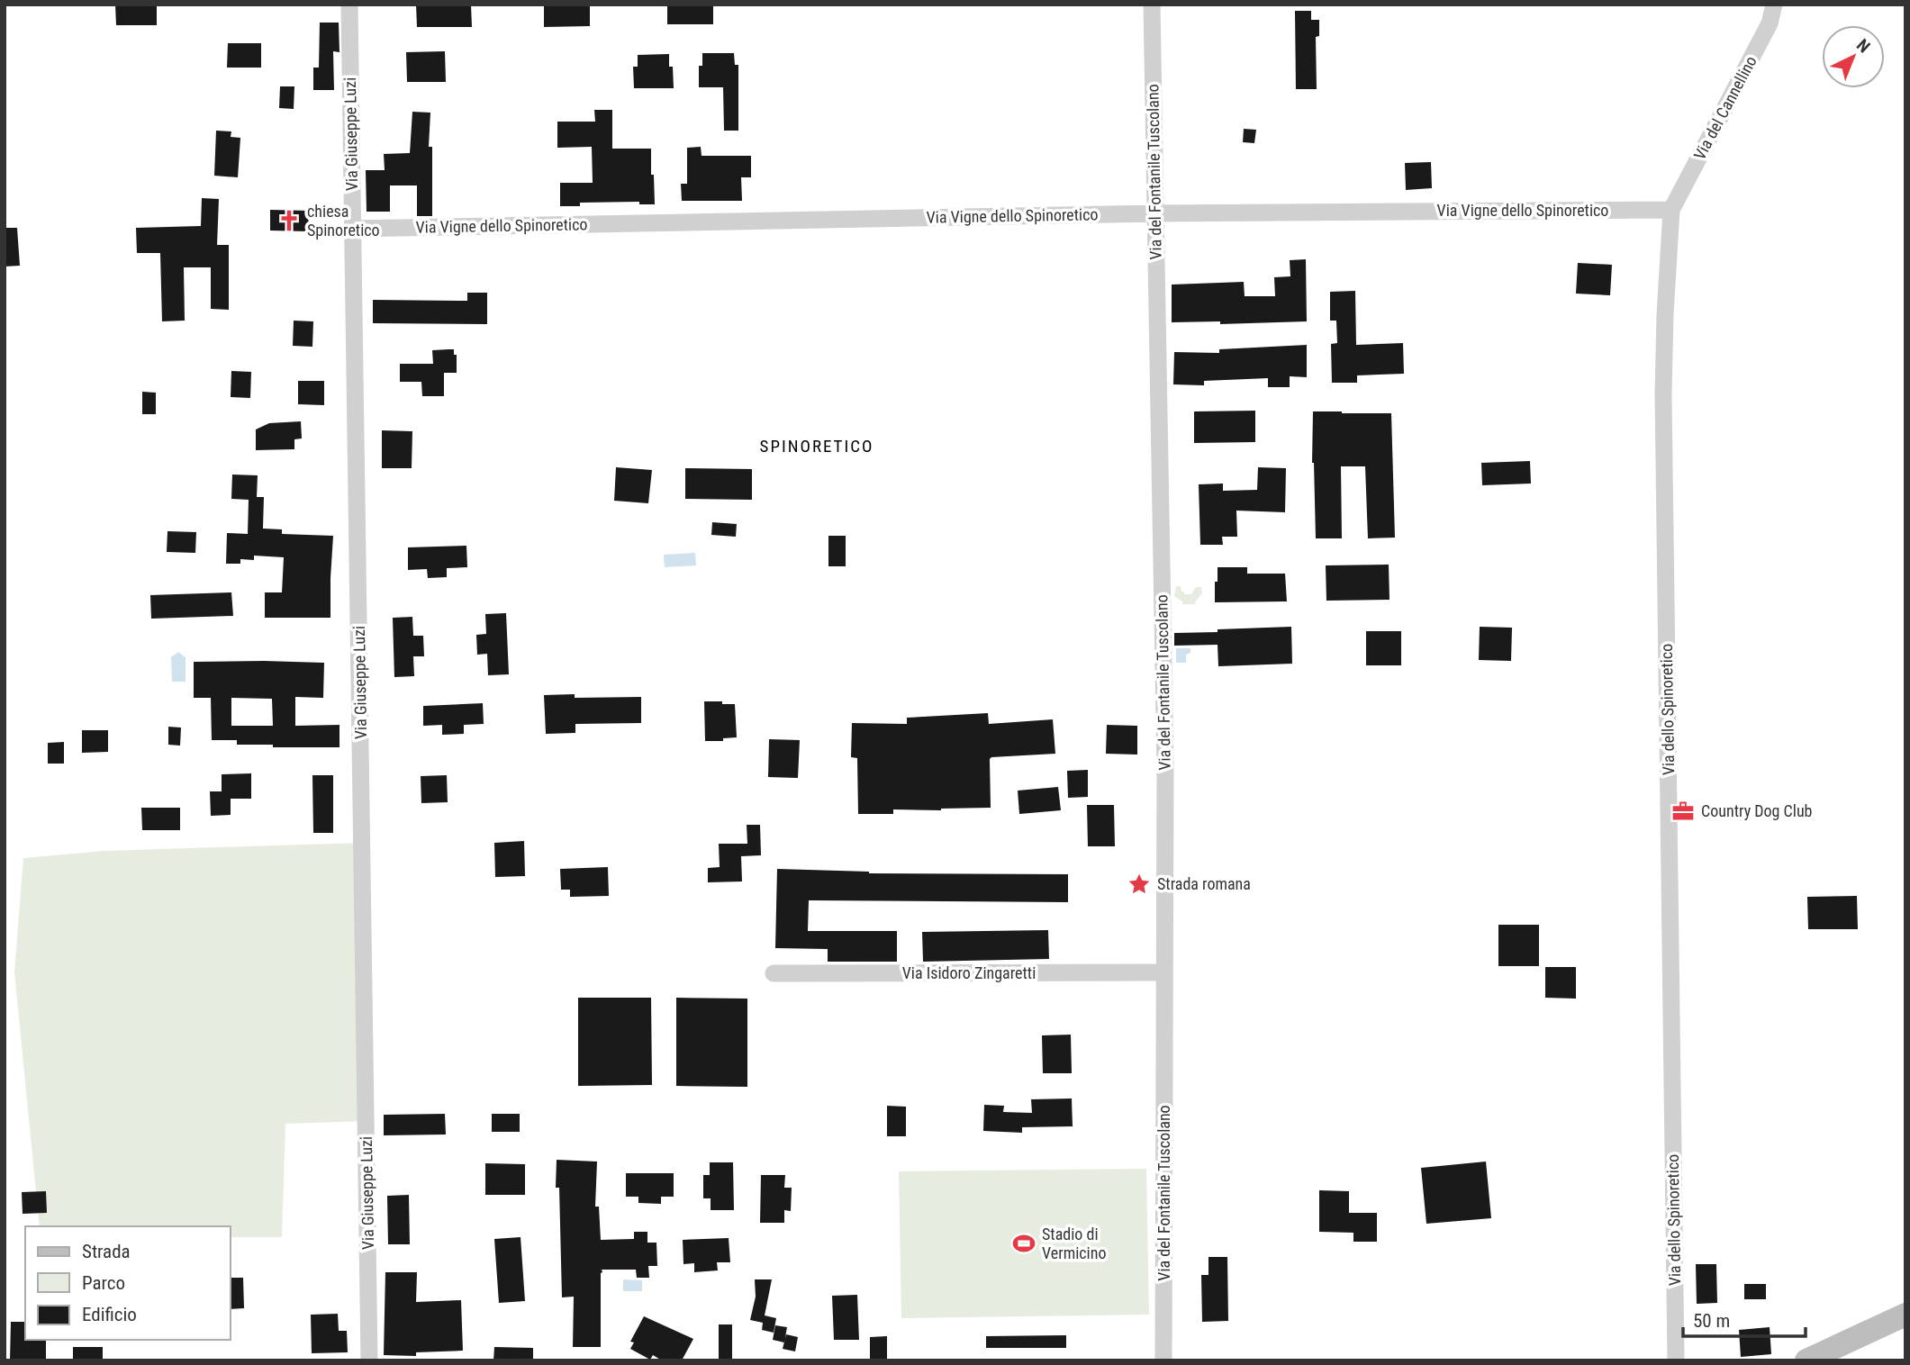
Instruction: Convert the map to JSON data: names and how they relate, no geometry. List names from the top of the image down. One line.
{"streets":{"street":["Via del Cannellino","Via Giuseppe Luzi","Via del Fontanile Tuscolano","Via Vigne dello Spinoretico","Via dello Spinoretico","Via Isidoro Zingaretti"]},"crossings":[["Via del Cannellino","Via Vigne dello Spinoretico"],["Via del Cannellino","Via dello Spinoretico"],["Via Giuseppe Luzi","Via Vigne dello Spinoretico"],["Via del Fontanile Tuscolano","Via Vigne dello Spinoretico"],["Via del Fontanile Tuscolano","Via Isidoro Zingaretti"],["Via Vigne dello Spinoretico","Via dello Spinoretico"]],"districts":["SPINORETICO"],"places":{"church":["chiesa Spinoretico"],"office":["Country Dog Club"],"place":["Strada romana"],"sports":["Stadio di Vermicino"]},"legend":["Strada","Parco","Edificio"],"scale_bar":"50 m","north":"top right"}
